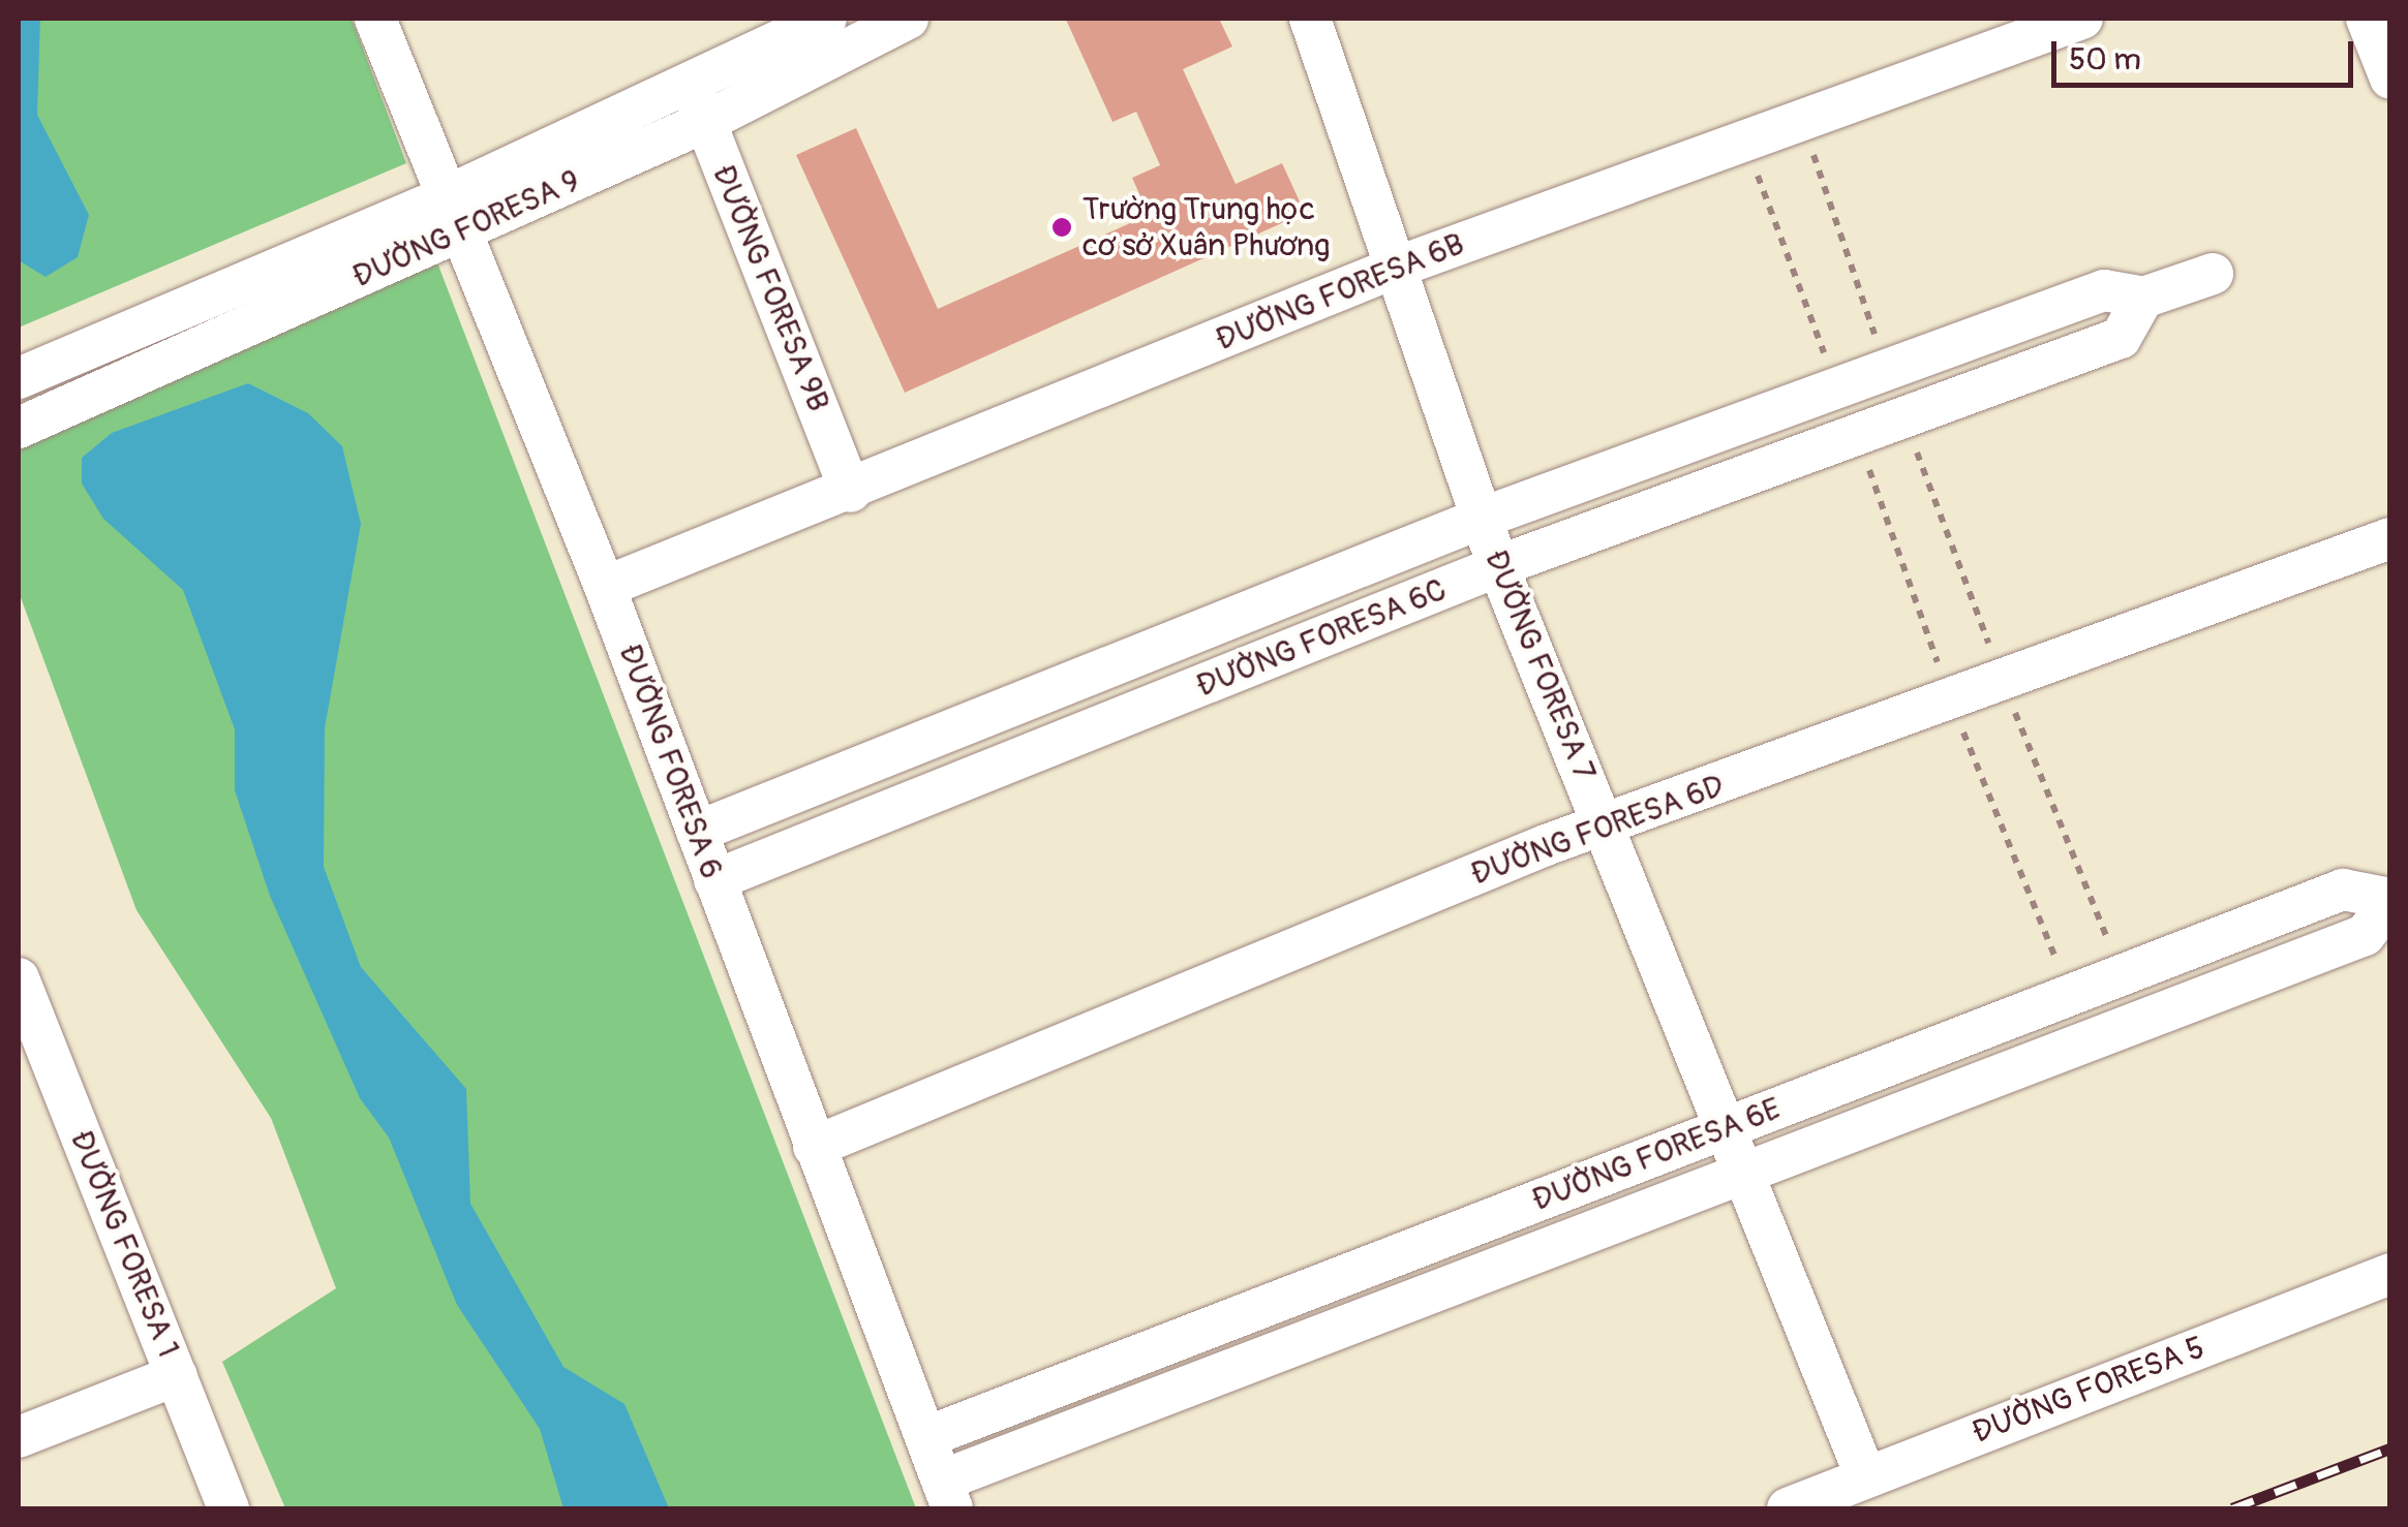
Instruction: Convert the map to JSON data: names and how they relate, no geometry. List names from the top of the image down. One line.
{"streets":{"street":["ĐƯỜNG FORESA 9","ĐƯỜNG FORESA 9B","ĐƯỜNG FORESA 6B","ĐƯỜNG FORESA 6C","ĐƯỜNG FORESA 7","ĐƯỜNG FORESA 6","ĐƯỜNG FORESA 6D","ĐƯỜNG FORESA 6E","ĐƯỜNG FORESA 1","ĐƯỜNG FORESA 5"]},"crossings":[["ĐƯỜNG FORESA 9","ĐƯỜNG FORESA 9B"],["ĐƯỜNG FORESA 9","ĐƯỜNG FORESA 6"],["ĐƯỜNG FORESA 9B","ĐƯỜNG FORESA 6B"],["ĐƯỜNG FORESA 6B","ĐƯỜNG FORESA 7"],["ĐƯỜNG FORESA 6B","ĐƯỜNG FORESA 6"],["ĐƯỜNG FORESA 6C","ĐƯỜNG FORESA 7"],["ĐƯỜNG FORESA 6C","ĐƯỜNG FORESA 6"],["ĐƯỜNG FORESA 7","ĐƯỜNG FORESA 6D"],["ĐƯỜNG FORESA 7","ĐƯỜNG FORESA 6E"],["ĐƯỜNG FORESA 7","ĐƯỜNG FORESA 5"],["ĐƯỜNG FORESA 6","ĐƯỜNG FORESA 6D"],["ĐƯỜNG FORESA 6","ĐƯỜNG FORESA 6E"]],"places":["Trường Trung học cơ sở Xuân Phương"],"scale_bar":"50 m"}
